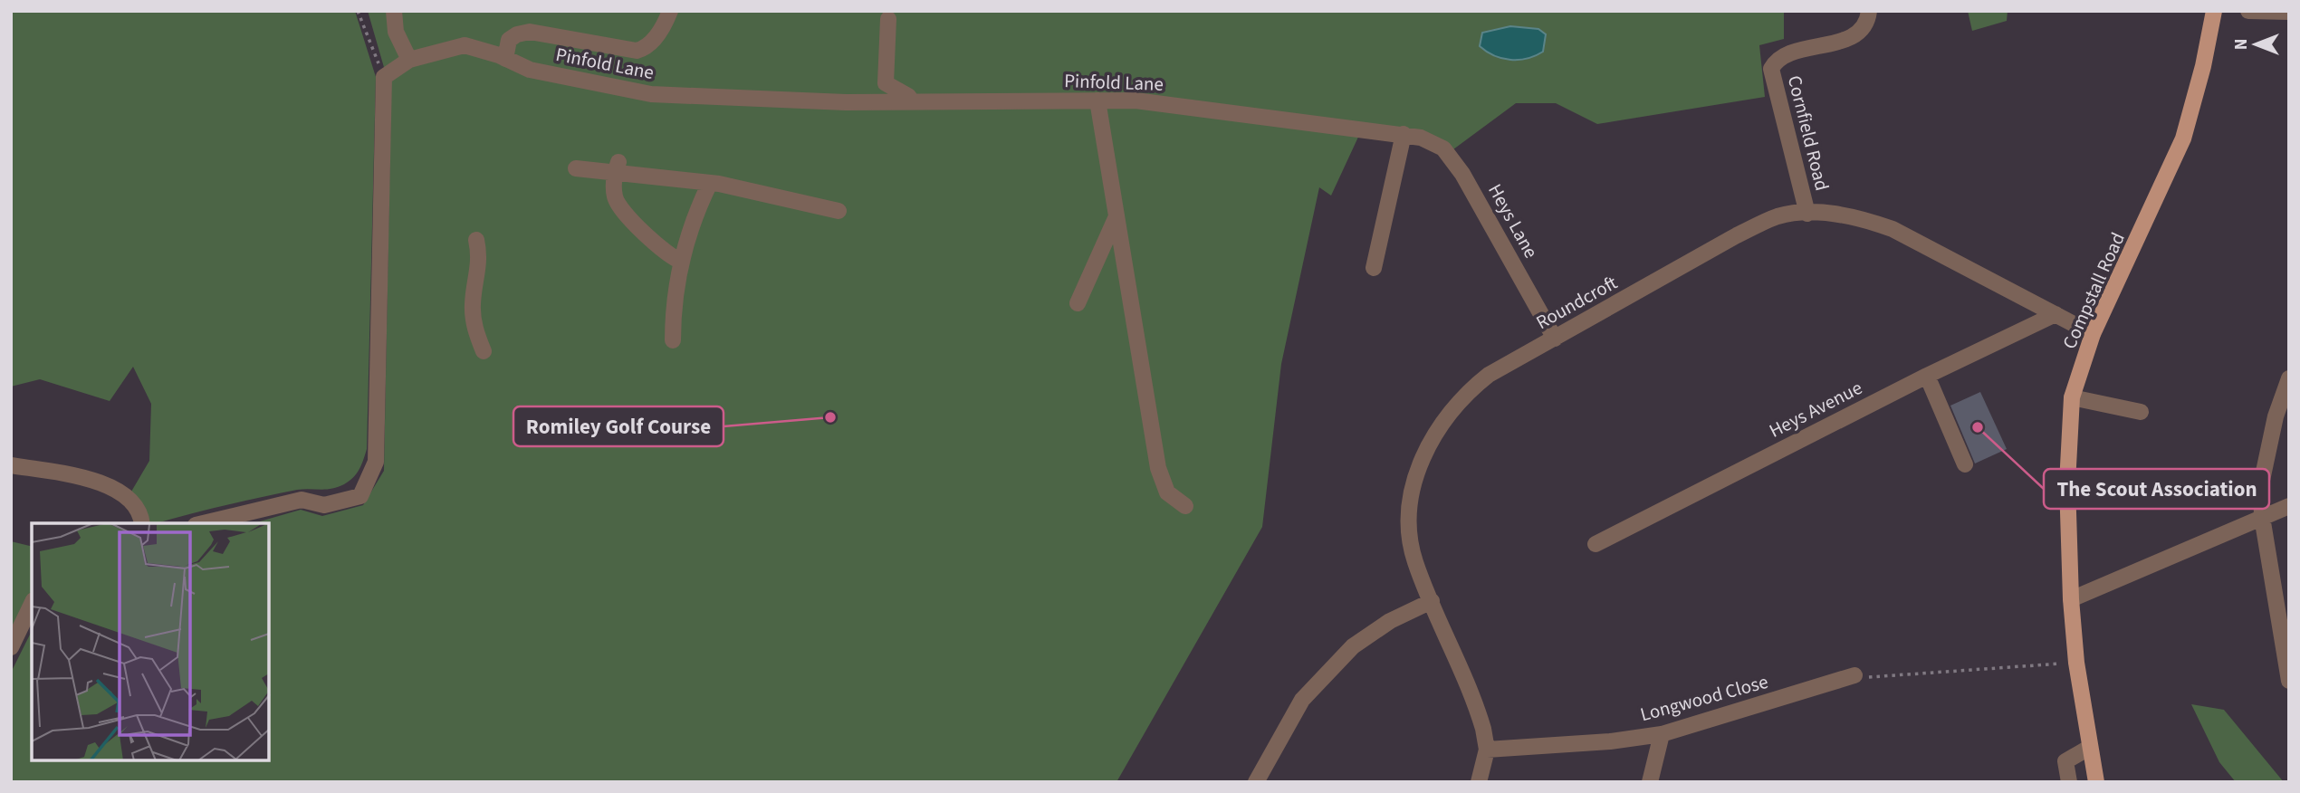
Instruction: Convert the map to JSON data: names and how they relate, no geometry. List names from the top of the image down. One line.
{"streets":{"main road":["Compstall Road"],"street":["Pinfold Lane","Cornfield Road","Heys Lane","Roundcroft","Heys Avenue","Longwood Close"]},"crossings":[["Pinfold Lane","Heys Lane"],["Cornfield Road","Roundcroft"],["Heys Lane","Roundcroft"],["Compstall Road","Roundcroft"],["Roundcroft","Heys Avenue"],["Roundcroft","Longwood Close"]],"places":["Romiley Golf Course","The Scout Association"],"north":"left"}
